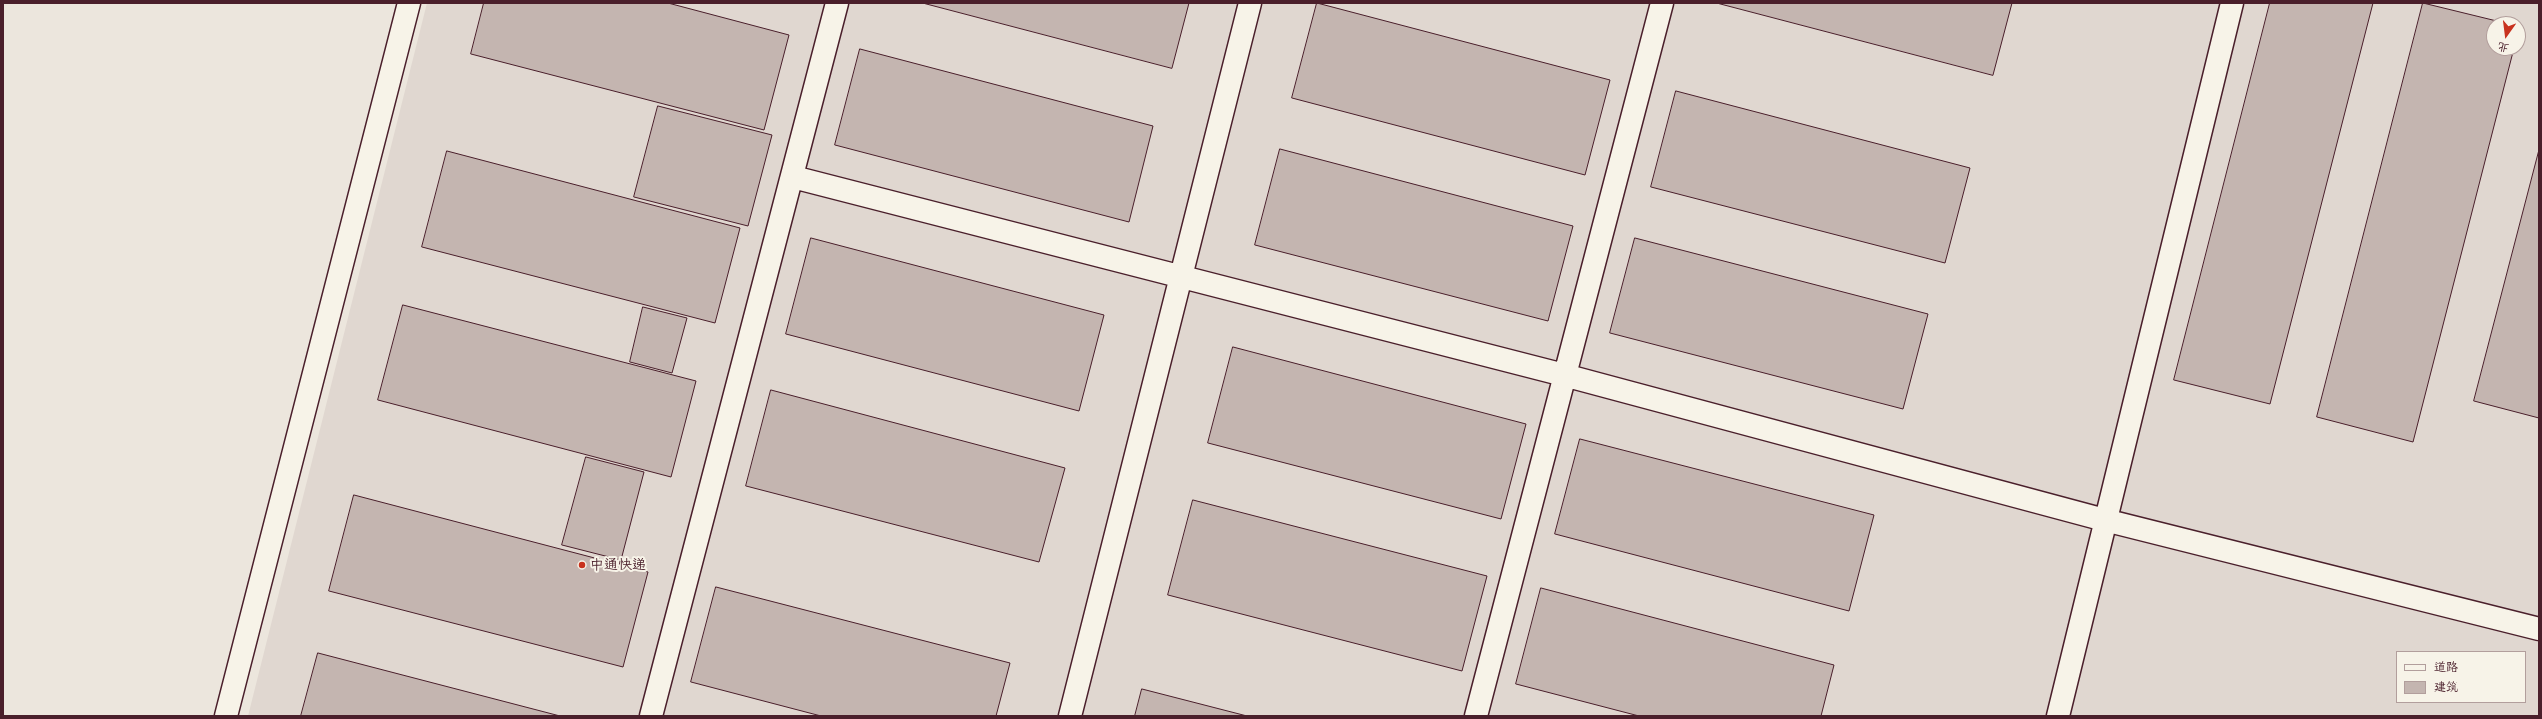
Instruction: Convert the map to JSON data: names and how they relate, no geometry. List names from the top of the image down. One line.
{"places":["中通快递"],"legend":["道路","建筑"],"north":"bottom"}
